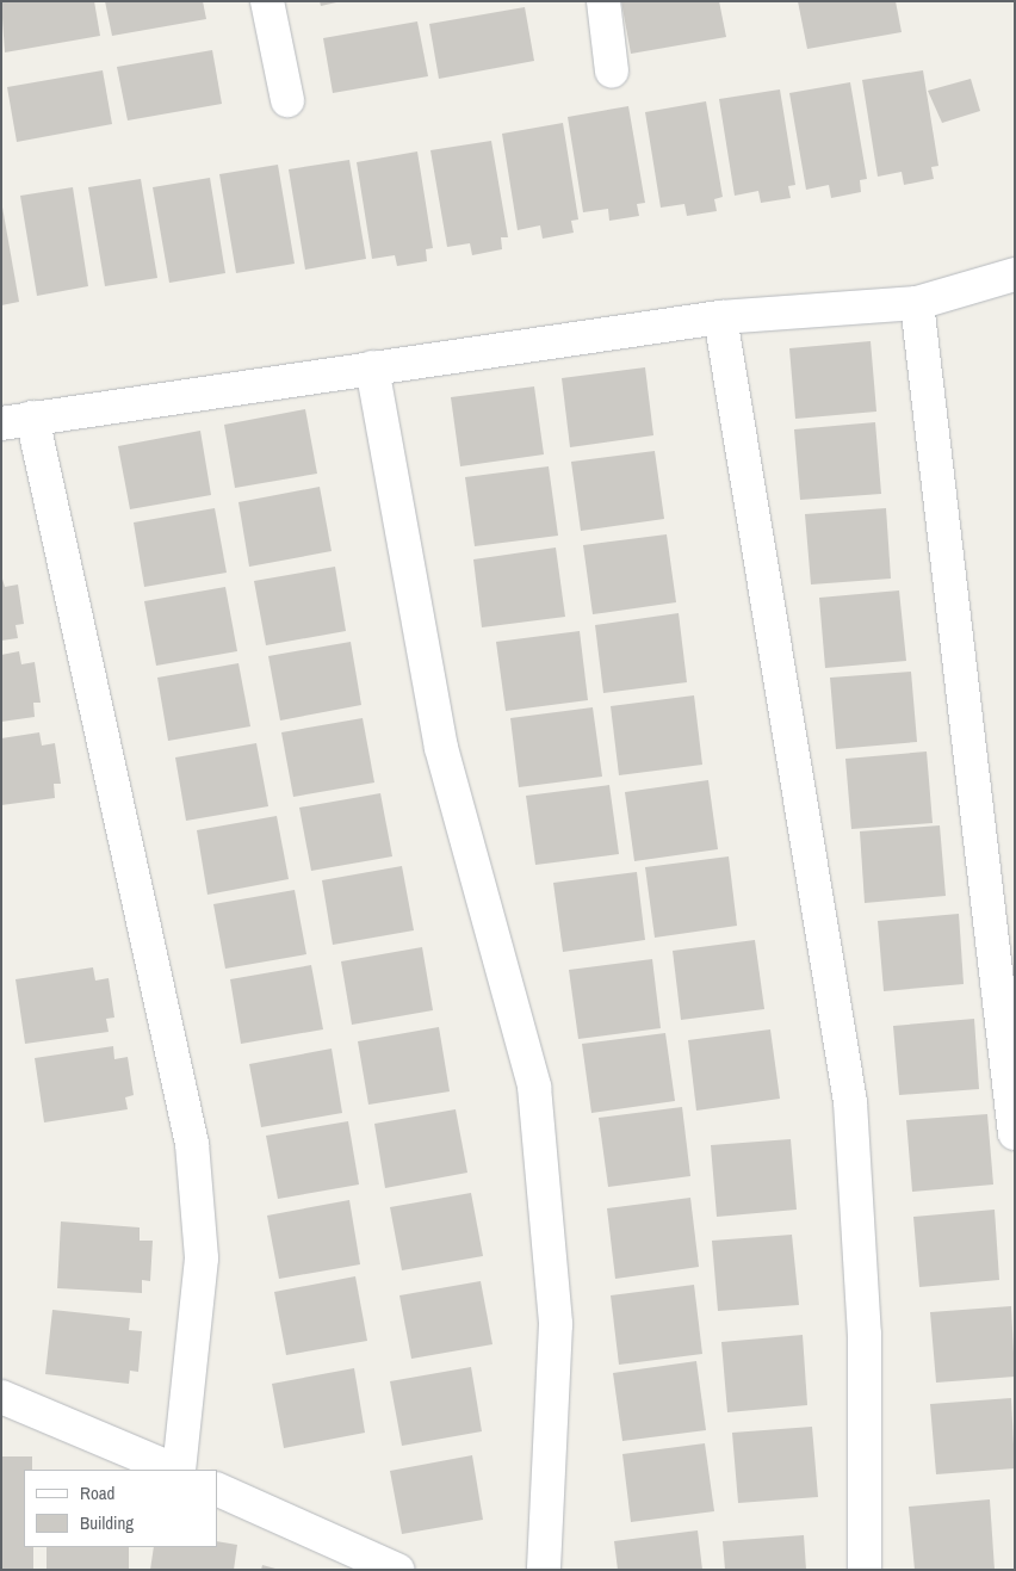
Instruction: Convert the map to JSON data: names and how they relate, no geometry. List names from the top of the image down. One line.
{"legend":["Road","Building"]}
